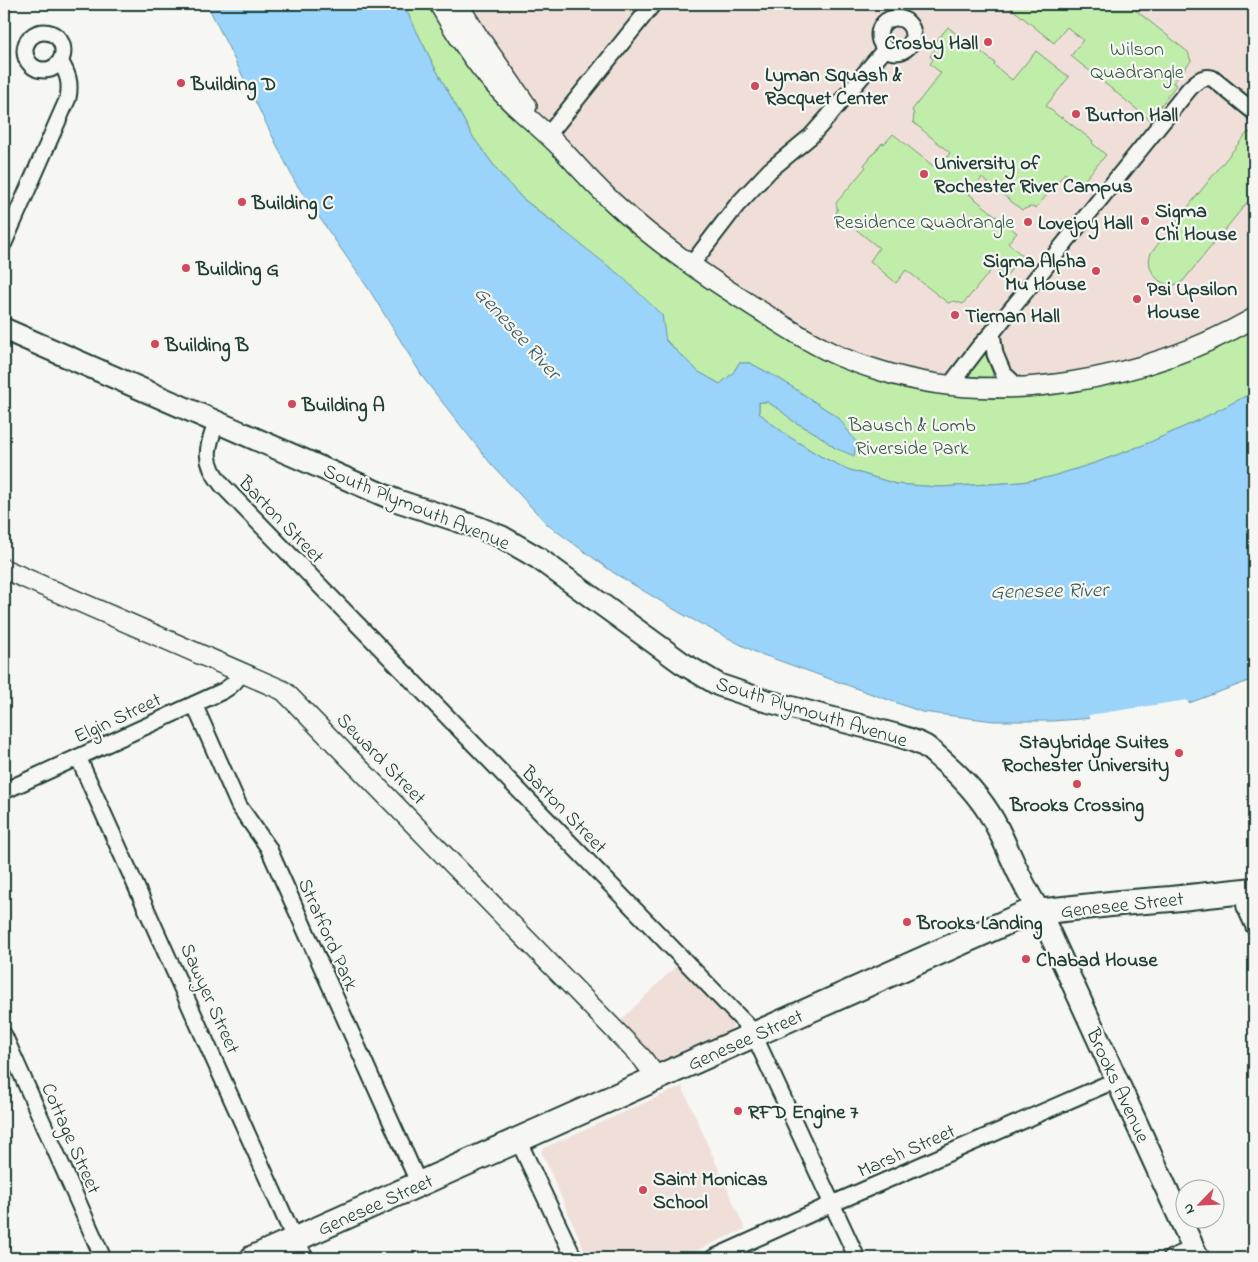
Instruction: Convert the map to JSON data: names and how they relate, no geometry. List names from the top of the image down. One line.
{"streets":{"main road":["South Plymouth Avenue","Genesee Street","Brooks Avenue"],"street":["Barton Street","Elgin Street","Seward Street","Stratford Park","Sawyer Street","Cottage Street","Marsh Street"]},"crossings":[["South Plymouth Avenue","Barton Street"],["South Plymouth Avenue","Genesee Street"],["South Plymouth Avenue","Brooks Avenue"],["Barton Street","Genesee Street"],["Barton Street","Marsh Street"],["Elgin Street","Seward Street"],["Elgin Street","Stratford Park"],["Elgin Street","Sawyer Street"],["Seward Street","Genesee Street"],["Genesee Street","Stratford Park"],["Genesee Street","Sawyer Street"],["Genesee Street","Brooks Avenue"],["Brooks Avenue","Marsh Street"]],"water":["Genesee River"],"parks":["Wilson Quadrangle","Residence Quadrangle","Bausch & Lomb Riverside Park"],"places":["Crosby Hall","Building D","Lyman Squash & Racquet Center","Burton Hall","University of Rochester River Campus","Building C","Sigma Chi House","Lovejoy Hall","Building G","Sigma Alpha Mu House","Psi Upsilon House","Tiernan Hall","Building B","Building A","Staybridge Suites Rochester University","Brooks Crossing","Brooks Landing","Chabad House","RFD Engine 7","Saint Monicas School"],"north":"bottom left"}
